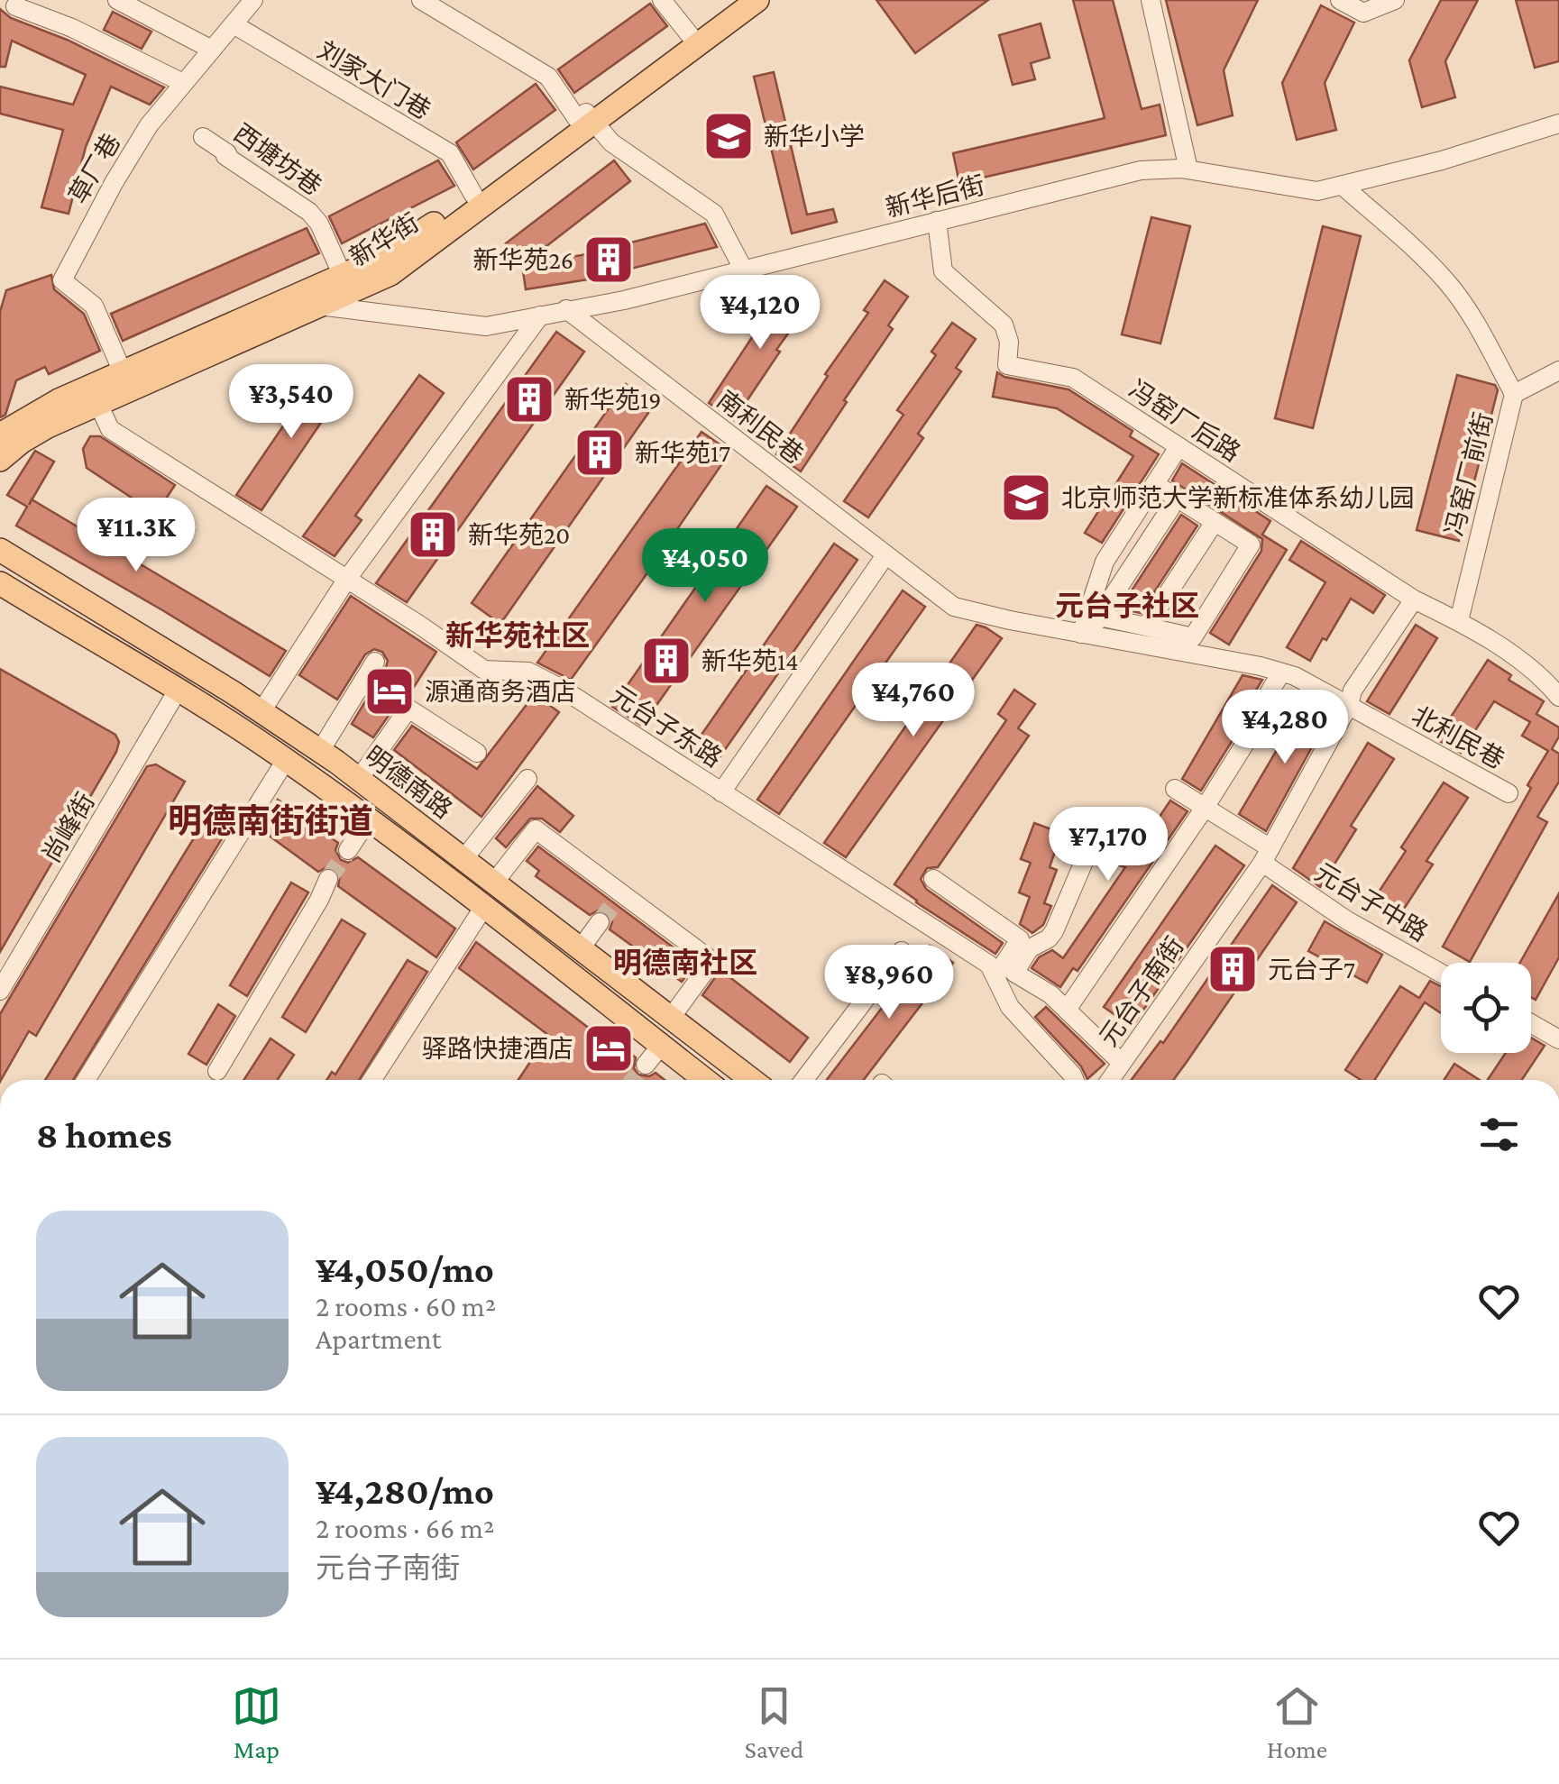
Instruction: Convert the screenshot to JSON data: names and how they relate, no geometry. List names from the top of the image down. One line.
{"streets":{"main road":["新华街","明德南路"],"street":["刘家大门巷","西塘坊巷","草厂巷","新华后街","冯窑厂后路","南利民巷","冯窑厂前街","元台子东路","北利民巷","尚峰街","元台子中路","元台子南街"]},"crossings":[["刘家大门巷","草厂巷"],["刘家大门巷","新华街"],["西塘坊巷","新华街"],["草厂巷","新华街"],["新华后街","新华街"],["新华后街","冯窑厂后路"],["新华后街","南利民巷"],["新华后街","冯窑厂前街"],["新华街","元台子东路"],["冯窑厂后路","冯窑厂前街"],["冯窑厂后路","元台子南街"],["南利民巷","北利民巷"],["北利民巷","元台子南街"],["元台子中路","元台子南街"]],"districts":["元台子社区","新华苑社区","明德南街街道","明德南社区"],"places":{"school or university":["新华小学","北京师范大学新标准体系幼儿园"],"building":["新华苑26","新华苑19","新华苑17","新华苑20","新华苑14","元台子7"],"hotel":["源通商务酒店","驿路快捷酒店"]},"page":{"price":["¥4,120","¥3,540","¥11.3K","¥4,050","¥4,760","¥4,280","¥7,170","¥8,960"],"heading":"8 homes","list":[{"name":"¥4,050/mo","note":"2 rooms · 60 m² · Apartment"},{"name":"¥4,280/mo","note":"2 rooms · 66 m² · 元台子南街"}],"tabs":["Map","Saved","Home"]}}
